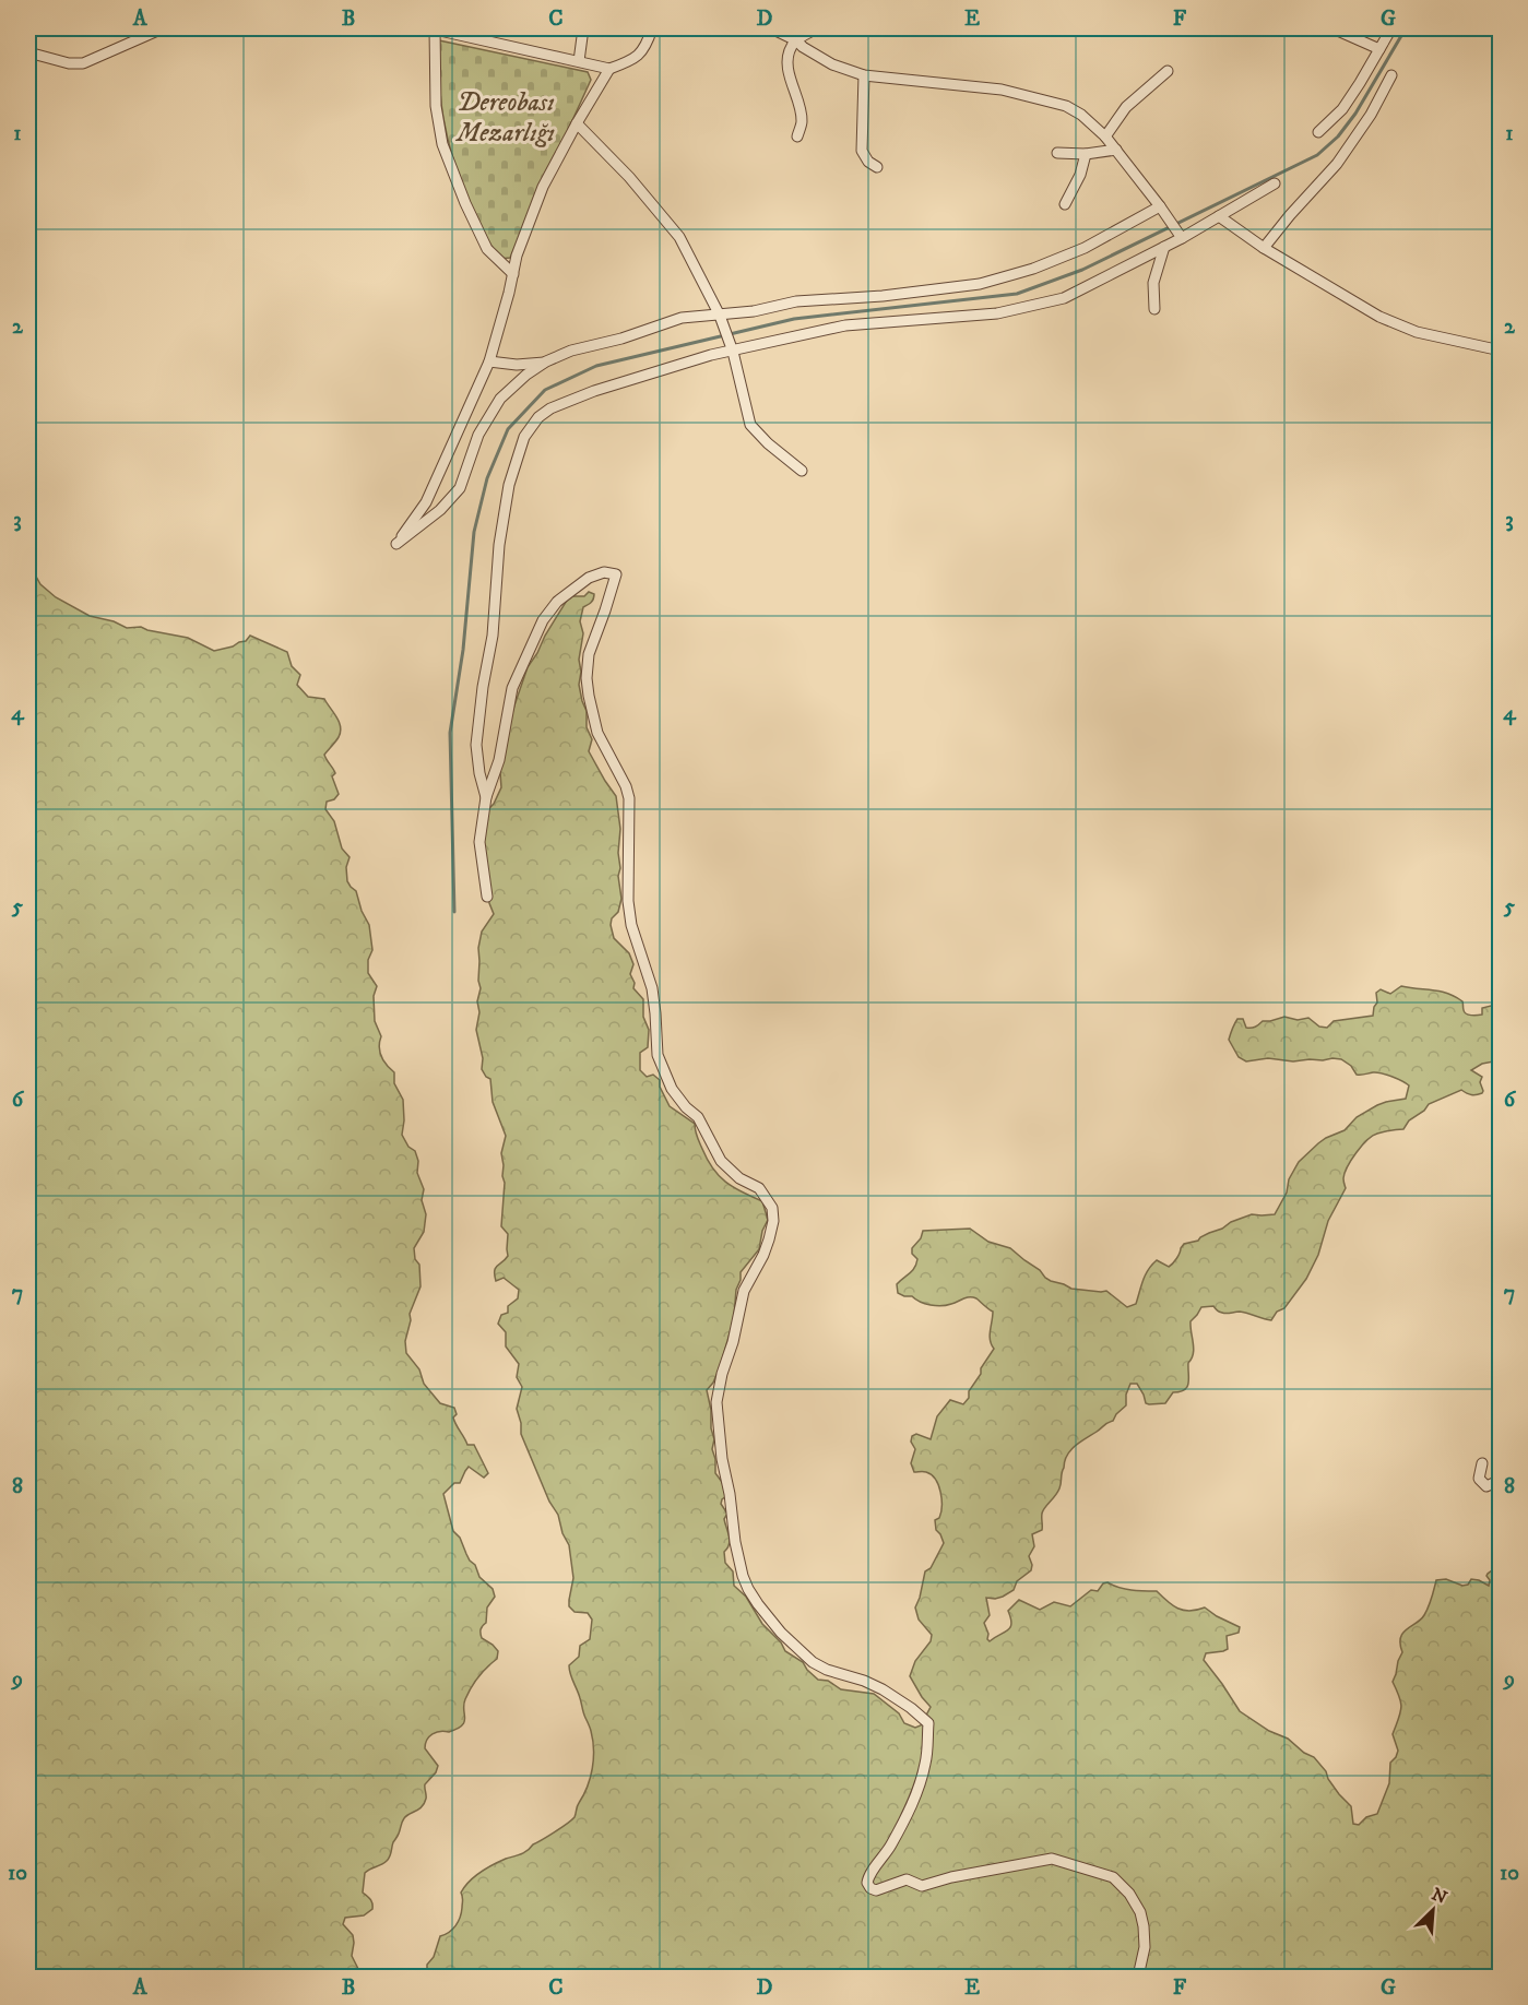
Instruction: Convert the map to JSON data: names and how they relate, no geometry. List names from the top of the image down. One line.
{"parks":["Dereobası Mezarlığı"],"north":"top right","grid":{"columns":["A","B","C","D","E","F","G"],"rows":["1","2","3","4","5","6","7","8","9","10"]}}
